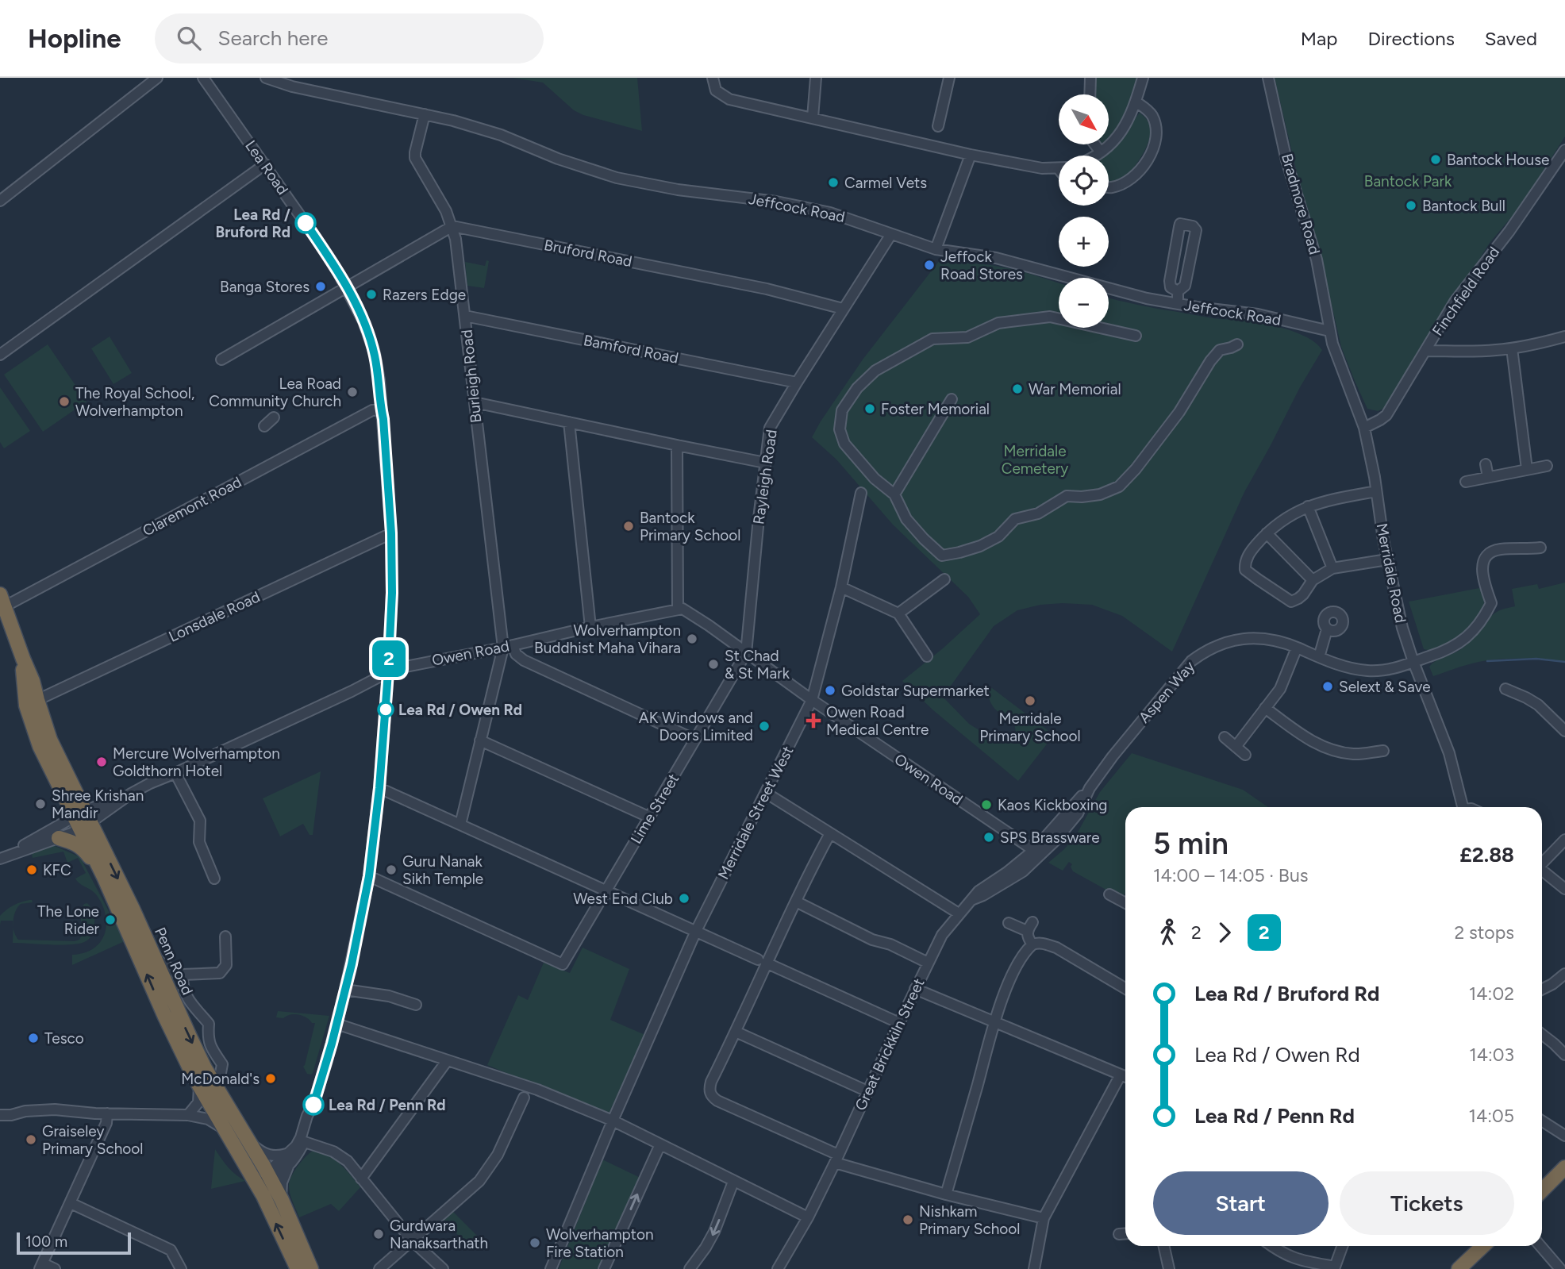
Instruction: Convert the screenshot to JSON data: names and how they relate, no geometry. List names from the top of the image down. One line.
{"streets":{"highway":["Penn Road"],"street":["Lea Road","Bradmore Road","Jeffcock Road","Bruford Road","Finchfield Road","Bamford Road","Burleigh Road","Rayleigh Road","Claremont Road","Merridale Road","Lonsdale Road","Owen Road","Aspen Way","Lime Street","Merridale Street West","Great Brickkiln Street"]},"crossings":[["Lea Road","Claremont Road"],["Lea Road","Lonsdale Road"],["Lea Road","Owen Road"],["Lea Road","Lime Street"],["Lea Road","Penn Road"],["Bradmore Road","Jeffcock Road"],["Bradmore Road","Merridale Road"],["Jeffcock Road","Burleigh Road"],["Jeffcock Road","Rayleigh Road"],["Jeffcock Road","Merridale Road"],["Bruford Road","Burleigh Road"],["Bruford Road","Rayleigh Road"],["Finchfield Road","Merridale Road"],["Bamford Road","Burleigh Road"],["Bamford Road","Rayleigh Road"],["Burleigh Road","Owen Road"],["Rayleigh Road","Owen Road"],["Rayleigh Road","Lime Street"],["Claremont Road","Penn Road"],["Merridale Road","Aspen Way"],["Lonsdale Road","Penn Road"],["Owen Road","Aspen Way"],["Owen Road","Lime Street"],["Owen Road","Merridale Street West"],["Owen Road","Penn Road"],["Owen Road","Great Brickkiln Street"],["Aspen Way","Great Brickkiln Street"]],"parks":["Bantock Park","Merridale Cemetery"],"places":{"other":["Bantock House","Carmel Vets","Bantock Bull","Lea Rd / Bruford Rd","Jeffock Road Stores","Banga Stores","Razers Edge","War Memorial","Lea Road Community Church","The Royal School, Wolverhampton","Foster Memorial","Bantock Primary School","Wolverhampton Buddhist Maha Vihara","St Chad & St Mark","Selext & Save","Goldstar Supermarket","Merridale Primary School","Lea Rd / Owen Rd","AK Windows and Doors Limited","Mercure Wolverhampton Goldthorn Hotel","Shree Krishan Mandir","Kaos Kickboxing","SPS Brassware","KFC","Guru Nanak Sikh Temple","West End Club","The Lone Rider","Tesco","McDonald's","Lea Rd / Penn Rd","Graiseley Primary School","Nishkam Primary School","Gurdwara Nanaksarthath","Wolverhampton Fire Station"],"health":["Owen Road Medical Centre"]},"lines":["bus line 2"],"scale_bar":"100 m","north":"bottom right","page":{"header":"Hopline","search":"Search here","nav":["Map","Directions","Saved"],"on_map":"2","map_buttons":["+","−"],"heading":["5 min","14:00 – 14:05 · Bus","£2.88"],"legs":["2","2","2 stops"],"list":[{"name":"Lea Rd / Bruford Rd","value":"14:02"},{"name":"Lea Rd / Owen Rd","value":"14:03"},{"name":"Lea Rd / Penn Rd","value":"14:05"}],"buttons":["Start","Tickets"],"scale":"100 m"}}
